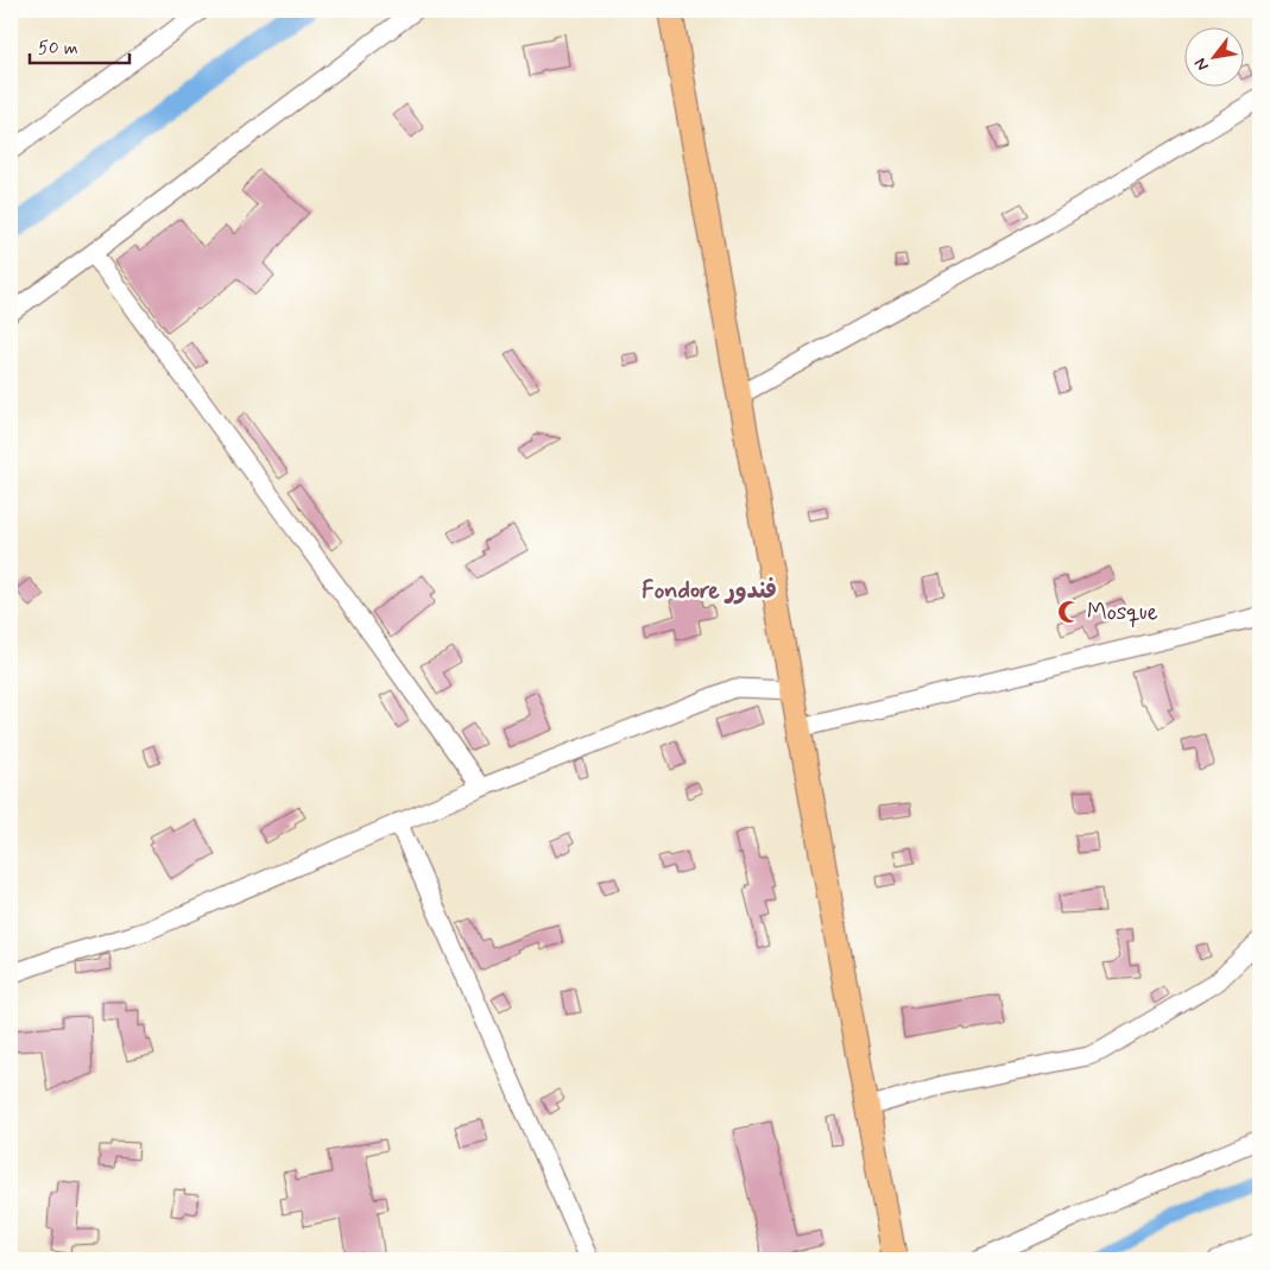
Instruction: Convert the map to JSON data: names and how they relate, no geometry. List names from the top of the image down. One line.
{"districts":["Fondore فندور"],"places":{"mosque":["Mosque"]},"scale_bar":"50 m","north":"bottom left"}
